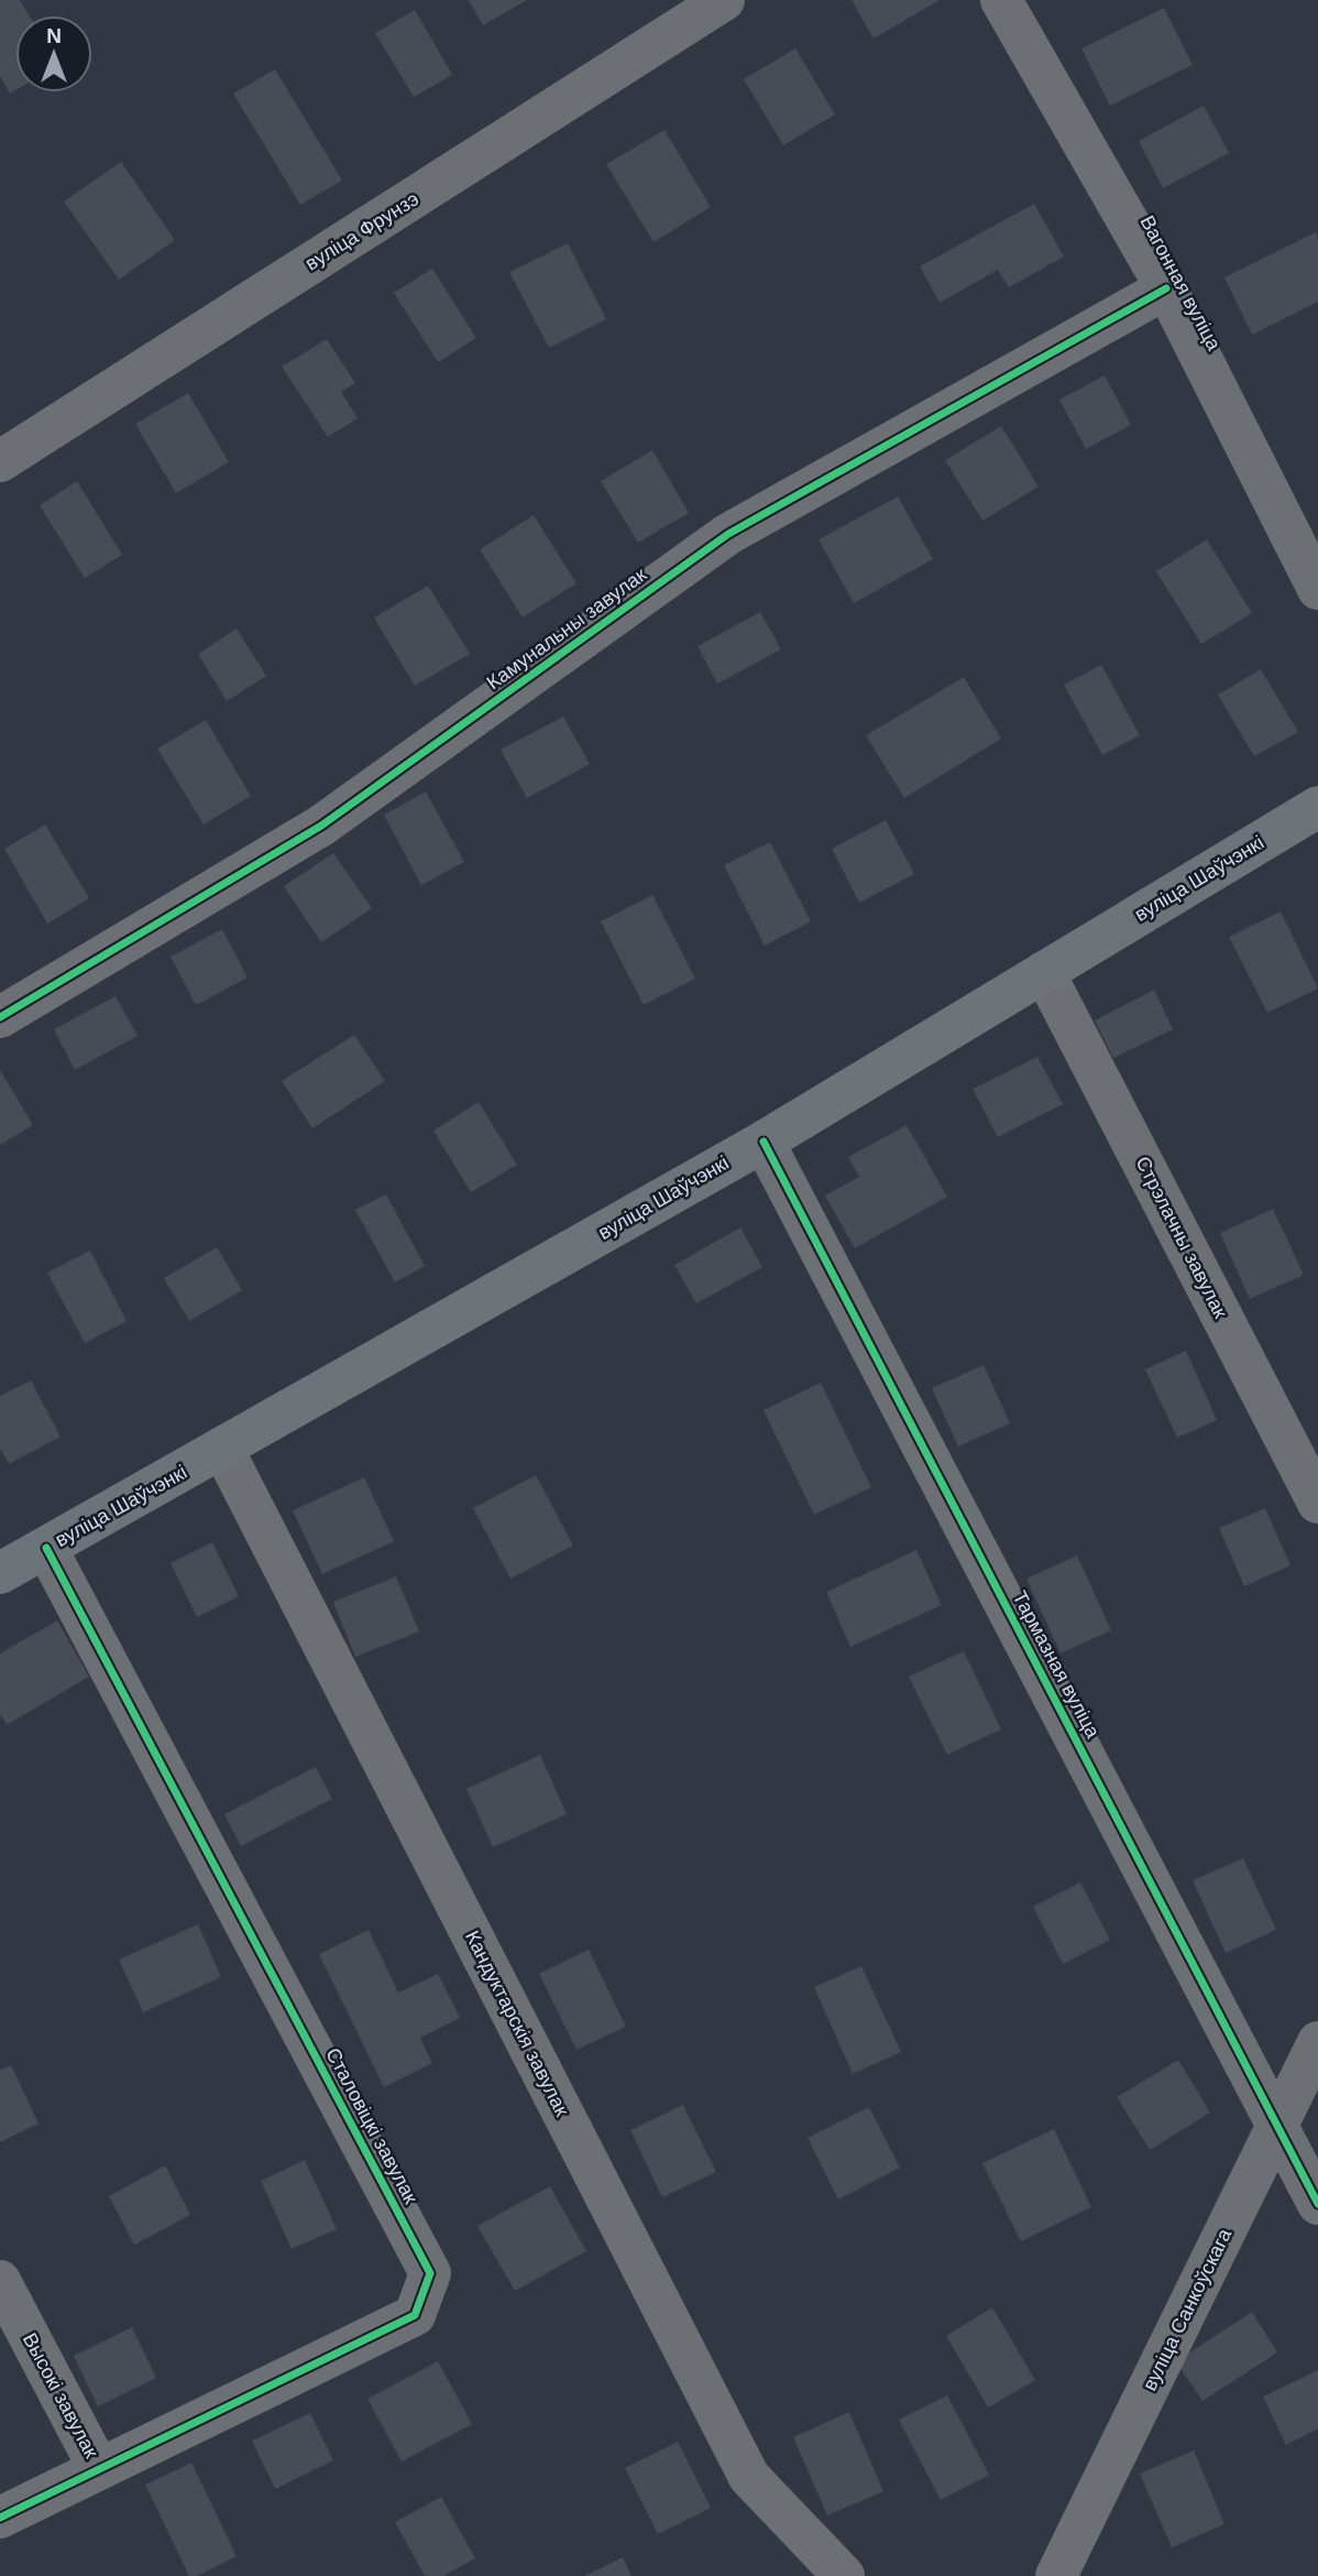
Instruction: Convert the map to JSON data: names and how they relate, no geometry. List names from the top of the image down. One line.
{"streets":{"main road":["вуліца Шаўчэнкі"],"street":["вуліца Фрунзэ","Вагонная вуліца","Камунальны завулак","Стрэлачны завулак","Тармазная вуліца","Кандуктарскія завулак","Сталовіцкі завулак","вуліца Санкоўскага","Высокі завулак"]},"crossings":[["Вагонная вуліца","Камунальны завулак"],["вуліца Шаўчэнкі","Стрэлачны завулак"],["вуліца Шаўчэнкі","Тармазная вуліца"],["вуліца Шаўчэнкі","Кандуктарскія завулак"],["вуліца Шаўчэнкі","Сталовіцкі завулак"],["Тармазная вуліца","вуліца Санкоўскага"],["Сталовіцкі завулак","Высокі завулак"]],"north":"top"}
